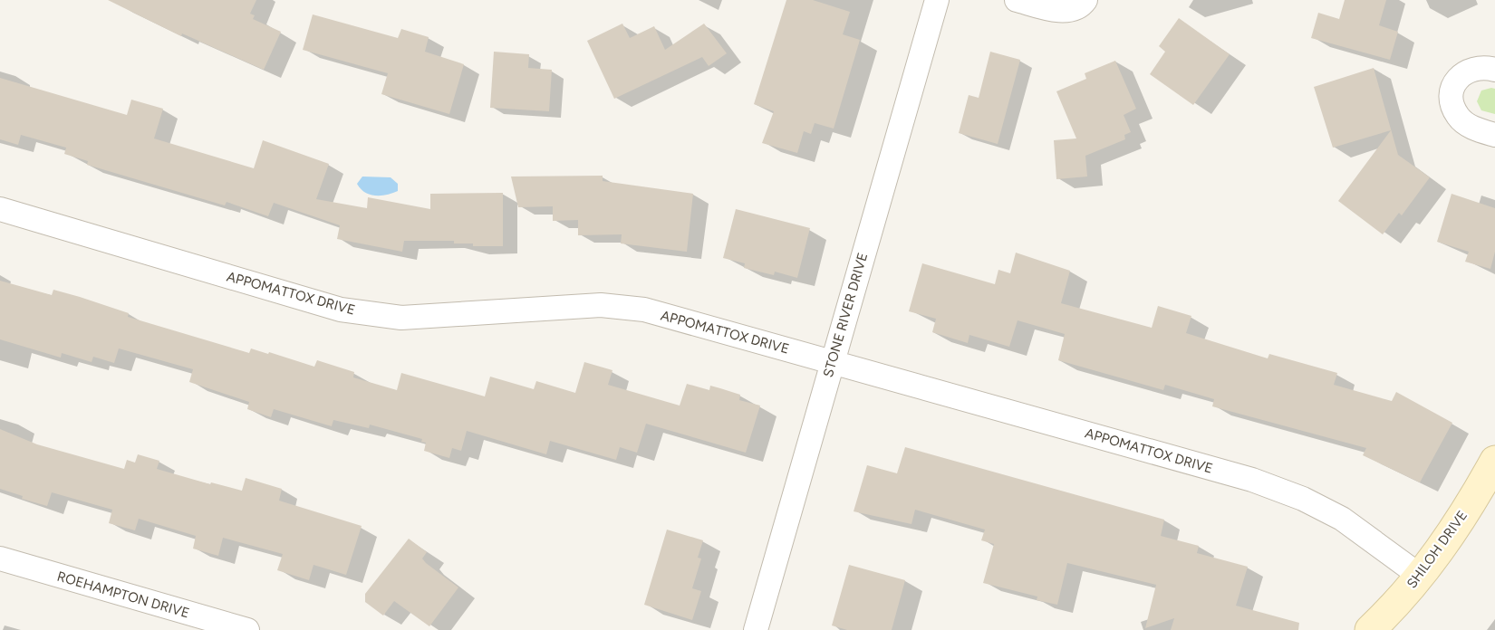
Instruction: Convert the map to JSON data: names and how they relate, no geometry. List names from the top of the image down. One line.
{"streets":{"street":["APPOMATTOX DRIVE","STONE RIVER DRIVE","SHILOH DRIVE","ROEHAMPTON DRIVE"]},"crossings":[["APPOMATTOX DRIVE","STONE RIVER DRIVE"],["APPOMATTOX DRIVE","SHILOH DRIVE"]]}
